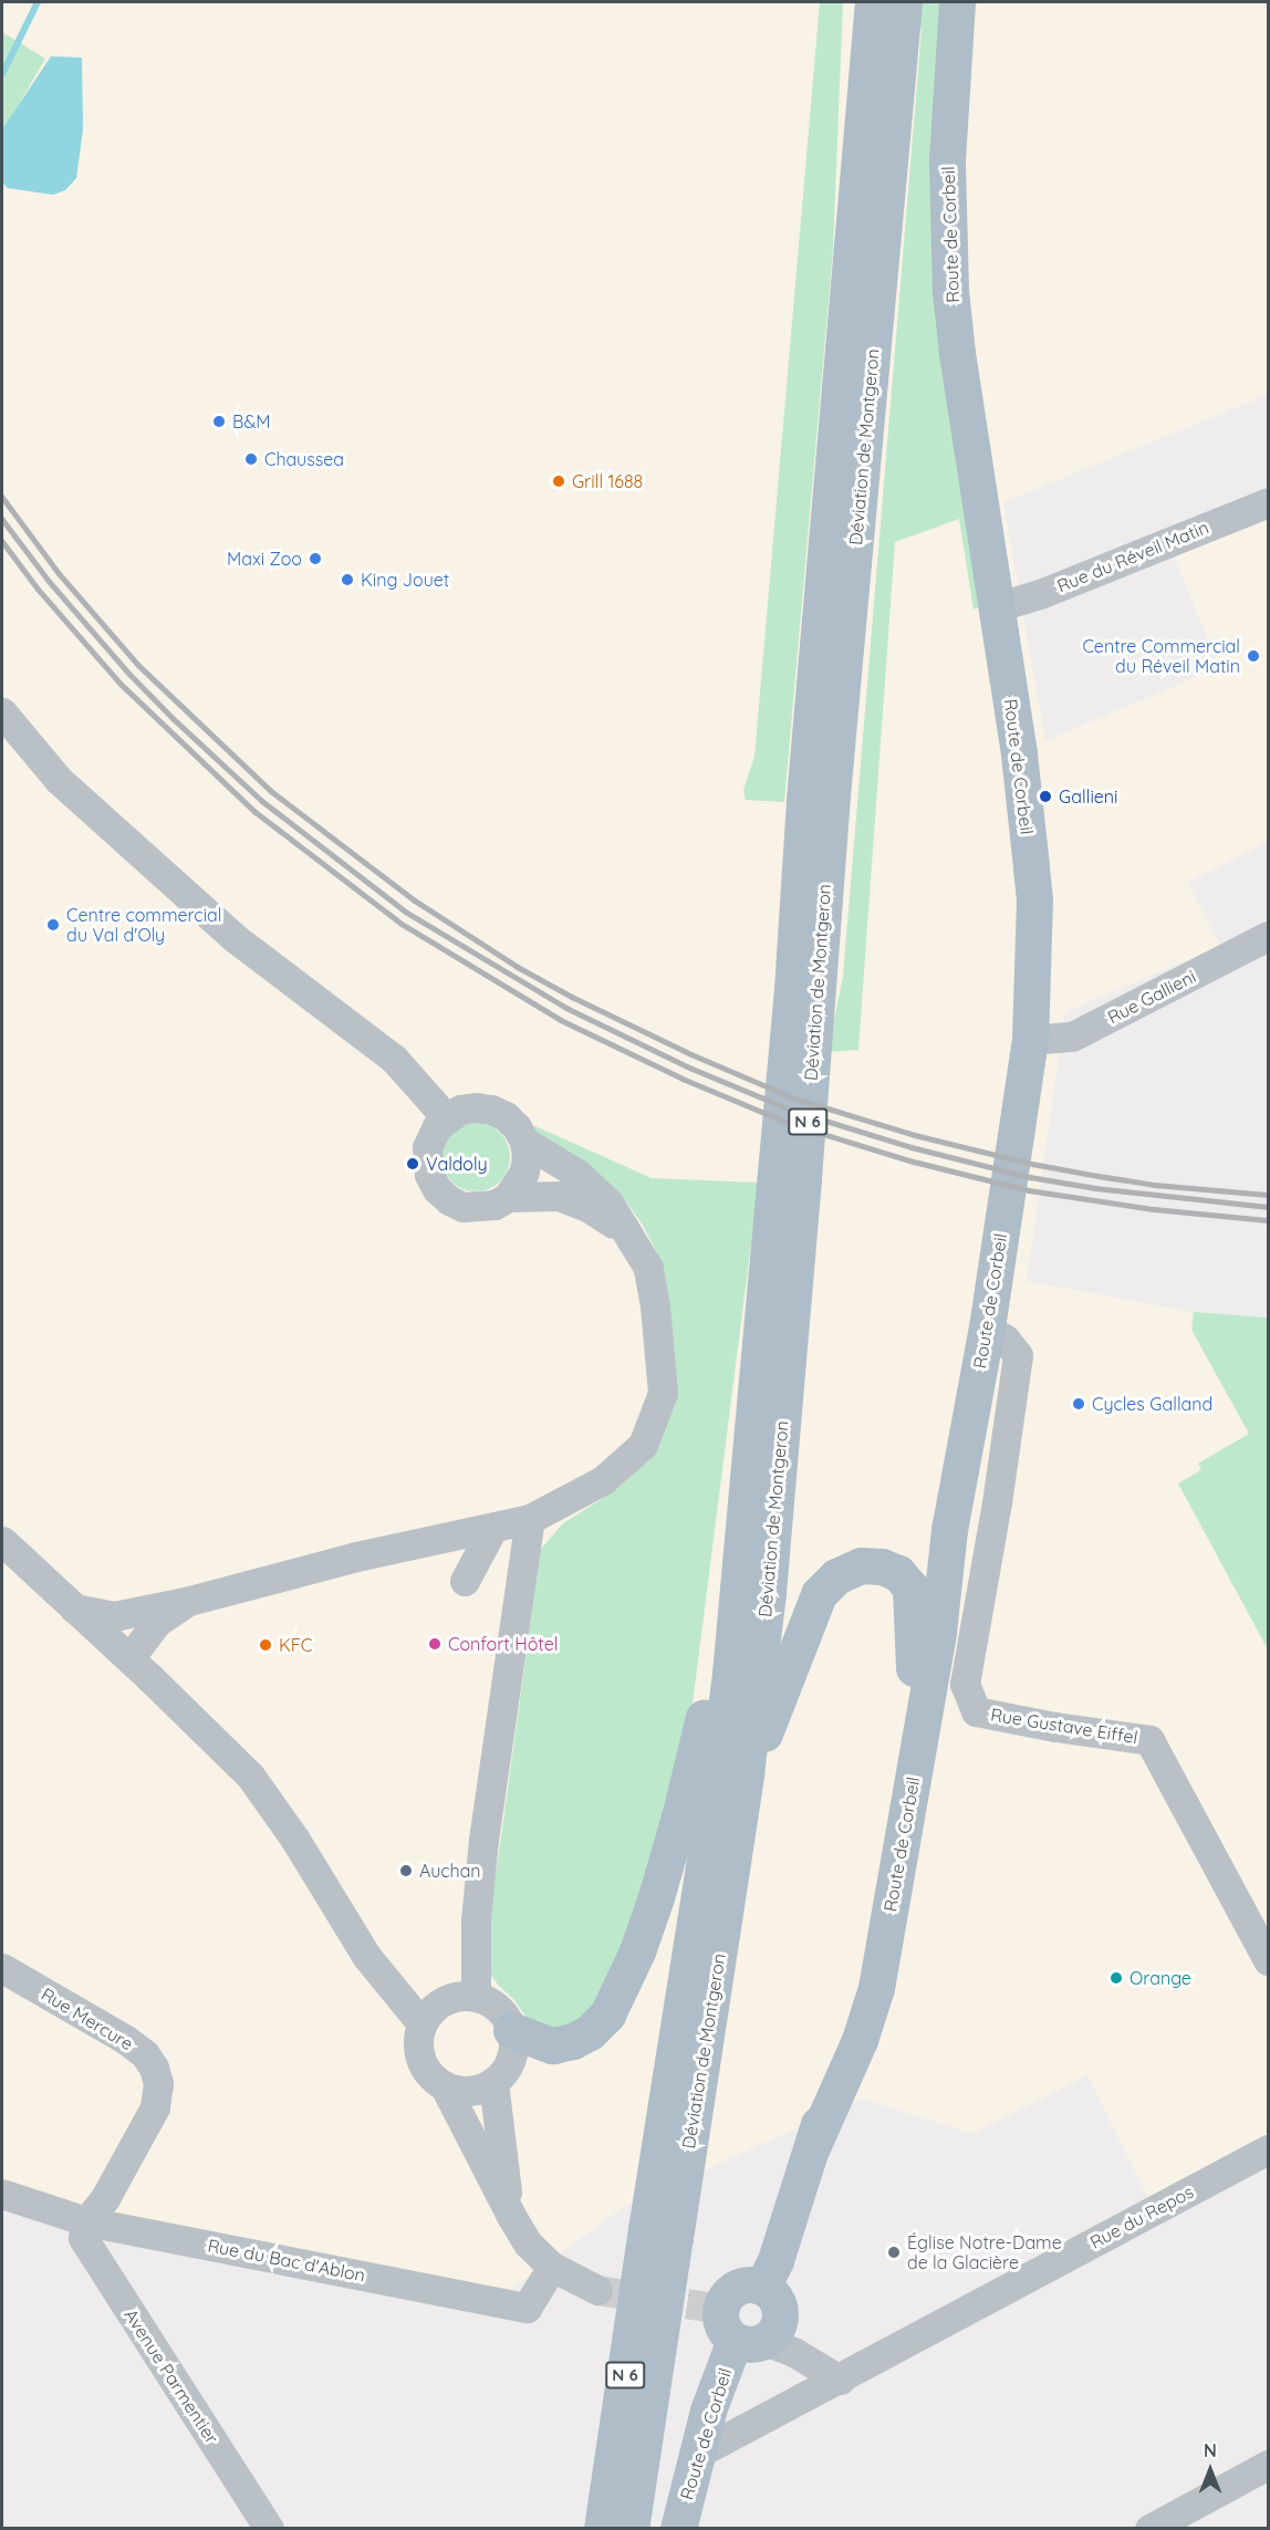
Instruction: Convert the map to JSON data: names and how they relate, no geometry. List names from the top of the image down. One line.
{"streets":{"main road":["Route de Corbeil","Déviation de Montgeron","N 6"],"street":["Rue du Réveil Matin","Rue Gallieni","Rue Gustave Eiffel","Rue Mercure","Rue du Repos","Rue du Bac d'Ablon","Avenue Parmentier"]},"crossings":[["Route de Corbeil","Rue du Réveil Matin"],["Route de Corbeil","Rue Gallieni"],["Route de Corbeil","Rue Gustave Eiffel"],["Route de Corbeil","Rue du Repos"],["Déviation de Montgeron","N 6"],["Rue Mercure","Rue du Bac d'Ablon"],["Rue Mercure","Avenue Parmentier"],["Rue du Bac d'Ablon","Avenue Parmentier"]],"places":["B&M","Chaussea","Grill 1688","Maxi Zoo","King Jouet","Centre Commercial du Réveil Matin","Gallieni","Centre commercial du Val d'Oly","Valdoly","Cycles Galland","Confort Hôtel","KFC","Auchan","Orange","Église Notre-Dame de la Glacière"],"north":"top"}
